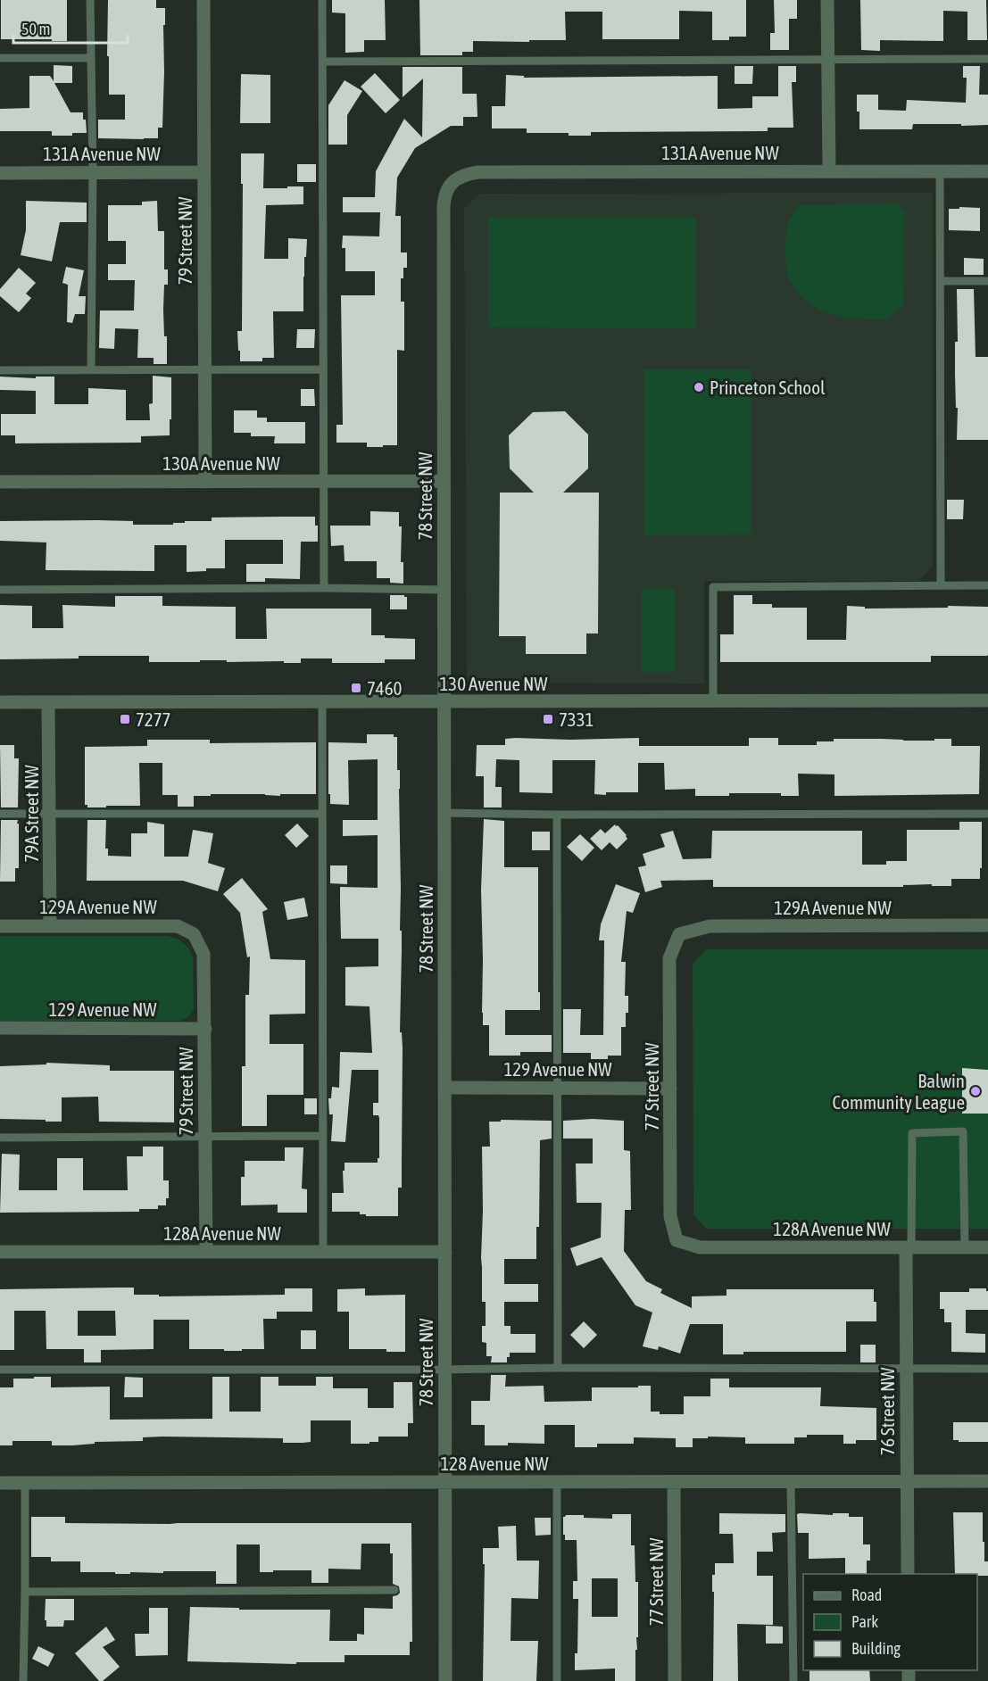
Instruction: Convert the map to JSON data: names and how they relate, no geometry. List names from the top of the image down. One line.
{"streets":{"street":["131A Avenue NW","79 Street NW","130A Avenue NW","78 Street NW","130 Avenue NW","79A Street NW","129A Avenue NW","129 Avenue NW","77 Street NW","128A Avenue NW","76 Street NW","128 Avenue NW"]},"crossings":[["131A Avenue NW","79 Street NW"],["131A Avenue NW","78 Street NW"],["79 Street NW","130A Avenue NW"],["79 Street NW","129A Avenue NW"],["79 Street NW","129 Avenue NW"],["79 Street NW","128A Avenue NW"],["130A Avenue NW","78 Street NW"],["78 Street NW","130 Avenue NW"],["78 Street NW","129 Avenue NW"],["78 Street NW","128A Avenue NW"],["78 Street NW","128 Avenue NW"],["130 Avenue NW","79A Street NW"],["79A Street NW","129A Avenue NW"],["129A Avenue NW","77 Street NW"],["129 Avenue NW","77 Street NW"],["77 Street NW","128A Avenue NW"],["77 Street NW","128 Avenue NW"],["128A Avenue NW","76 Street NW"],["76 Street NW","128 Avenue NW"]],"places":{"other":["Princeton School","Balwin Community League"],"transit":["7460","7277","7331"]},"legend":["Road","Park","Building"],"scale_bar":"50 m"}
